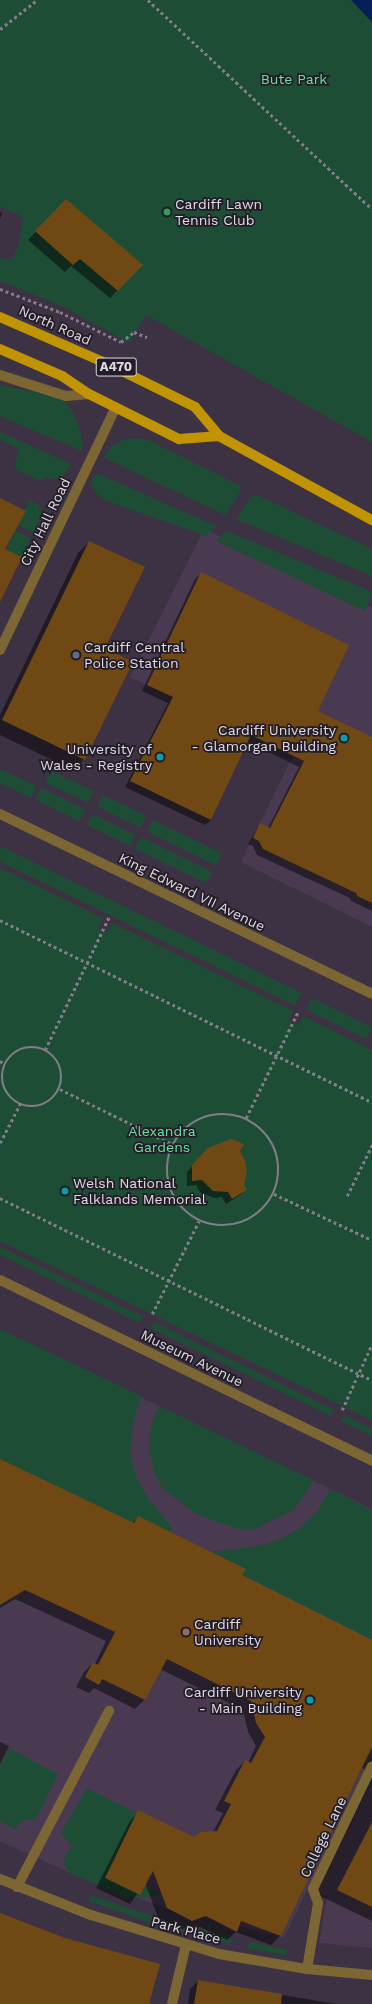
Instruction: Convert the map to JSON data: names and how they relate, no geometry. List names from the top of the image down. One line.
{"streets":{"main road":["North Road","A470"],"street":["City Hall Road","King Edward VII Avenue","Museum Avenue","College Lane","Park Place"]},"crossings":[["North Road","A470"],["A470","City Hall Road"],["College Lane","Park Place"]],"parks":["Bute Park","Alexandra Gardens"],"places":["Cardiff Lawn Tennis Club","Cardiff Central Police Station","Cardiff University - Glamorgan Building","University of Wales - Registry","Welsh National Falklands Memorial","Cardiff University","Cardiff University - Main Building"]}
